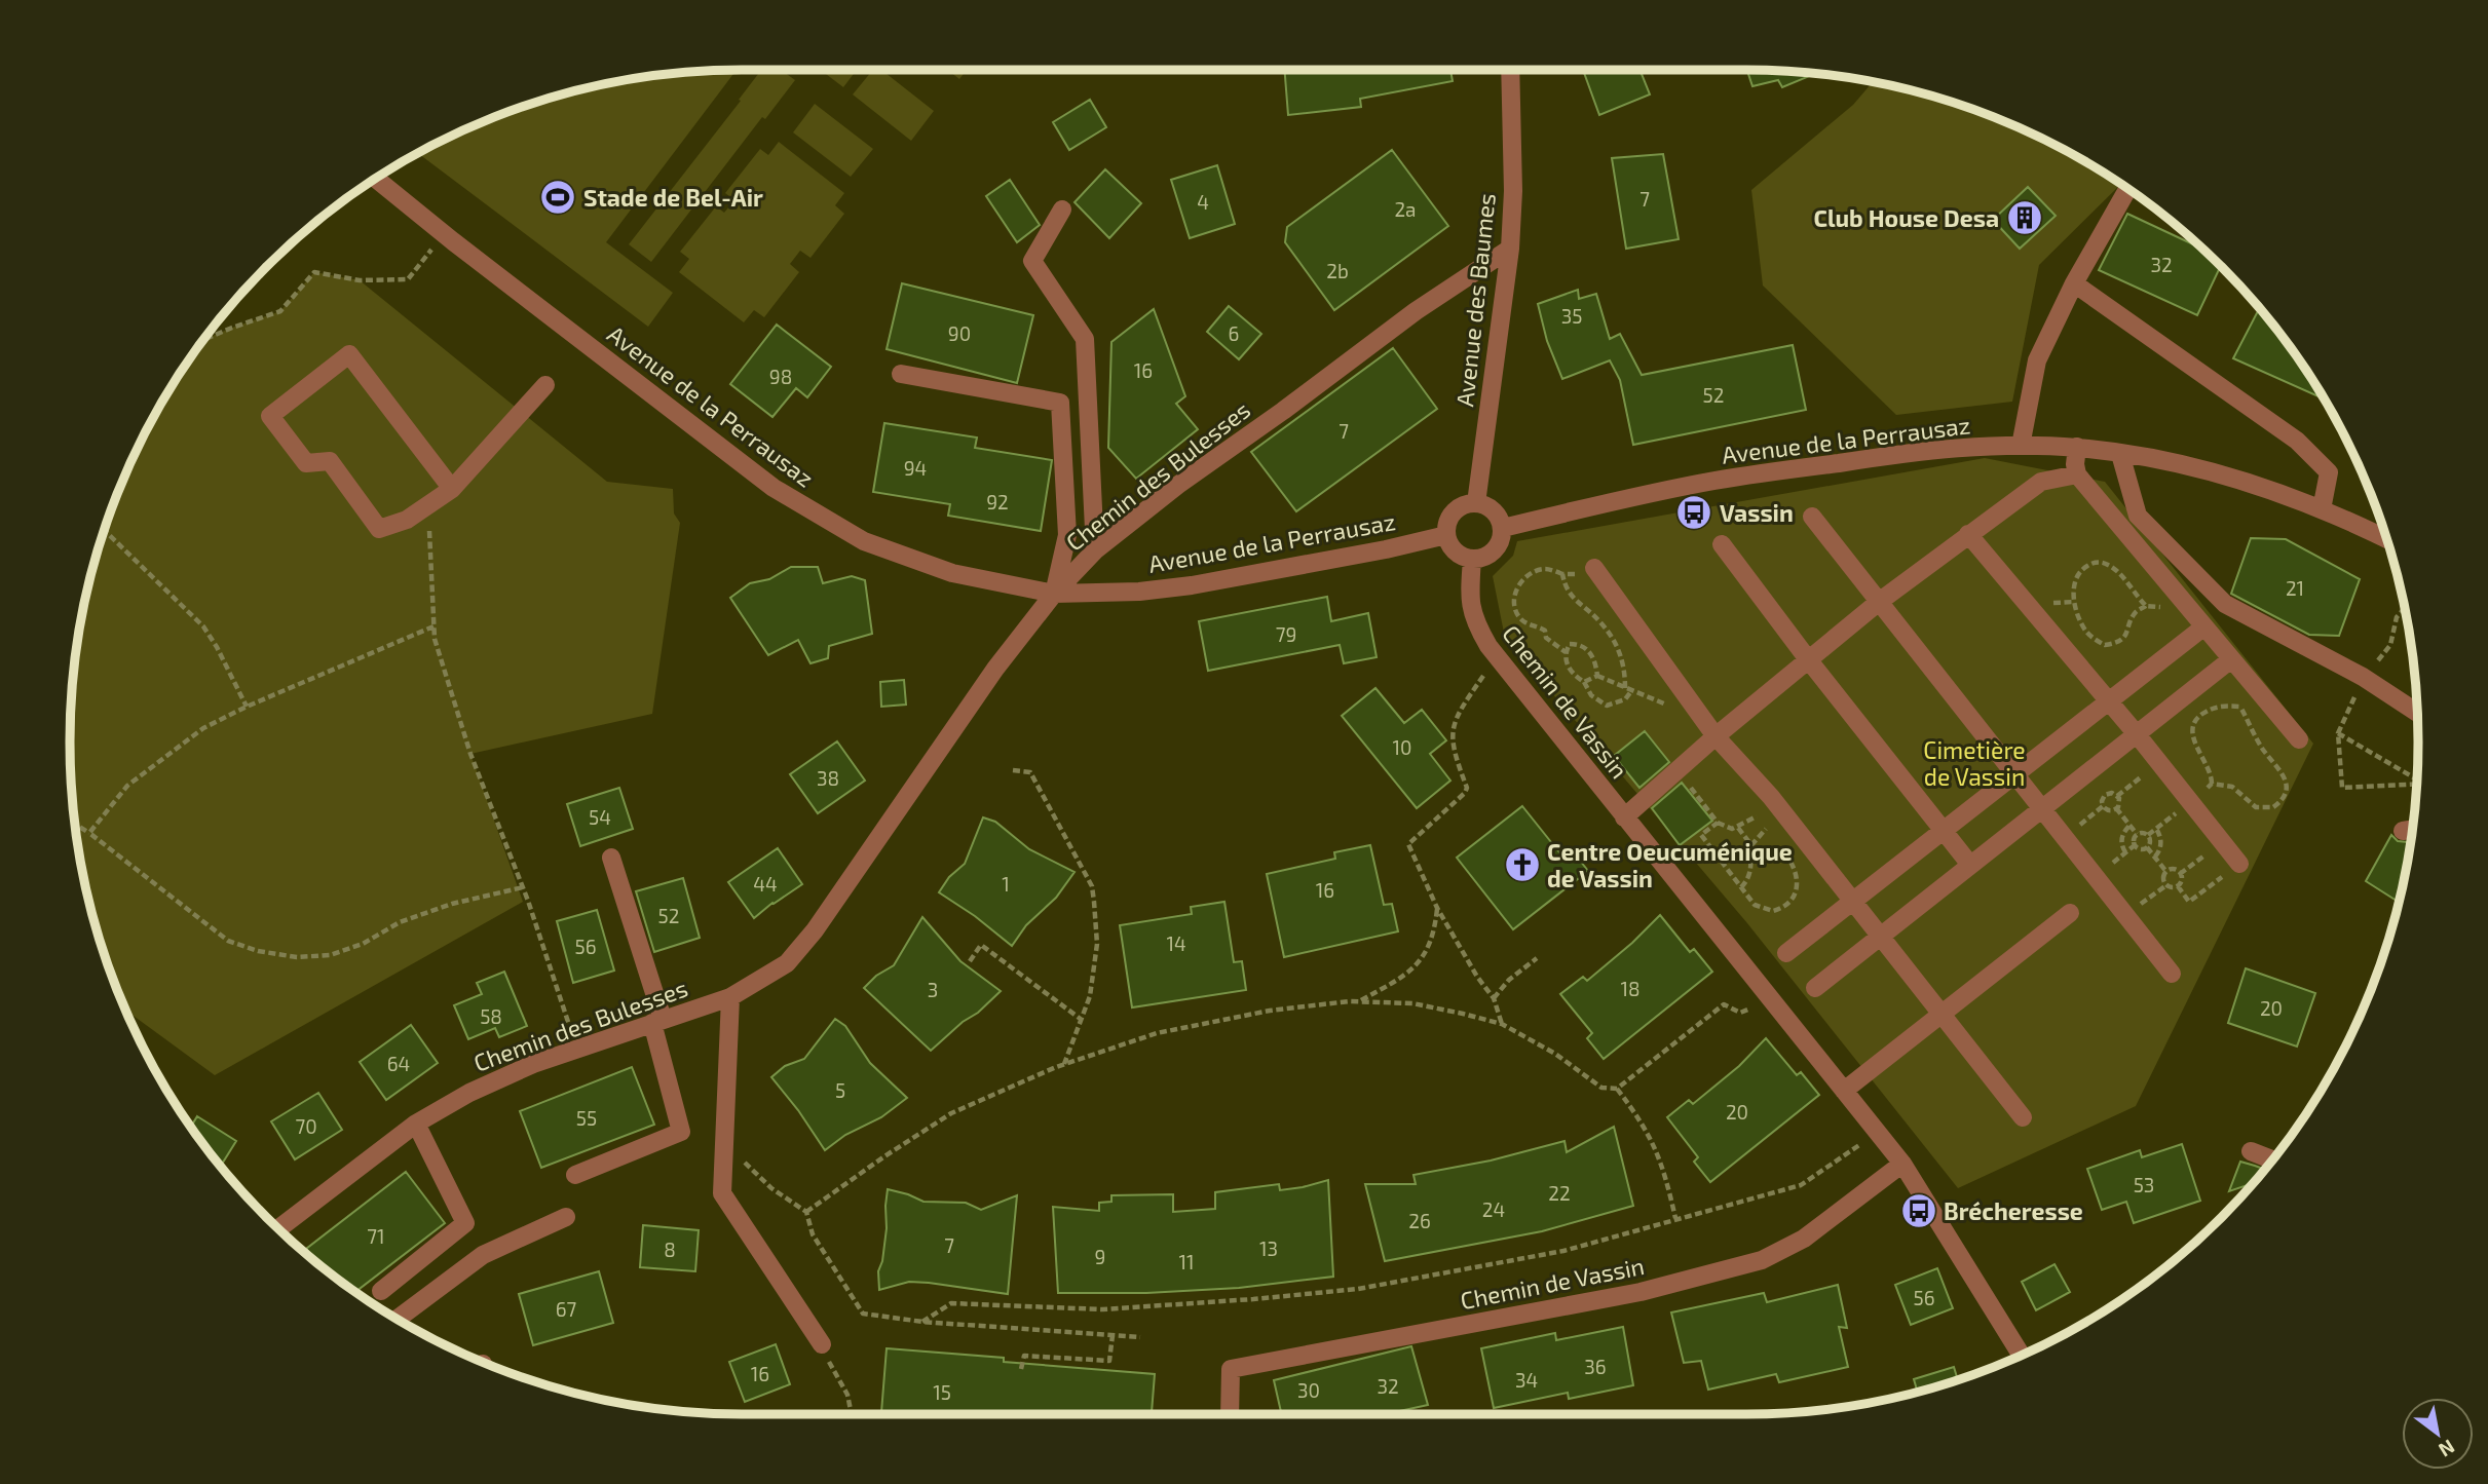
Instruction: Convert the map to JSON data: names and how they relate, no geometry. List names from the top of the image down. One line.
{"streets":{"street":["Avenue des Baumes","Avenue de la Perrausaz","Chemin des Bulesses","Chemin de Vassin"]},"crossings":[["Avenue des Baumes","Avenue de la Perrausaz"],["Avenue des Baumes","Chemin des Bulesses"],["Avenue des Baumes","Chemin de Vassin"],["Avenue de la Perrausaz","Chemin des Bulesses"],["Avenue de la Perrausaz","Chemin de Vassin"]],"parks":["Cimetière de Vassin"],"places":{"sports":["Stade de Bel-Air"],"building":["Club House Desa"],"bus stop":["Vassin","Brécheresse"],"church":["Centre Oeucuménique de Vassin"]},"house_numbers":["7","4","2a","32","2b","35","90","6","16","98","52","7","94","92","21","79","10","38","54","44","1","16","52","14","56","18","3","20","58","64","5","20","55","70","53","22","24","26","71","7","13","8","9","11","56","67","36","16","34","32","30","15"],"north":"bottom right"}
